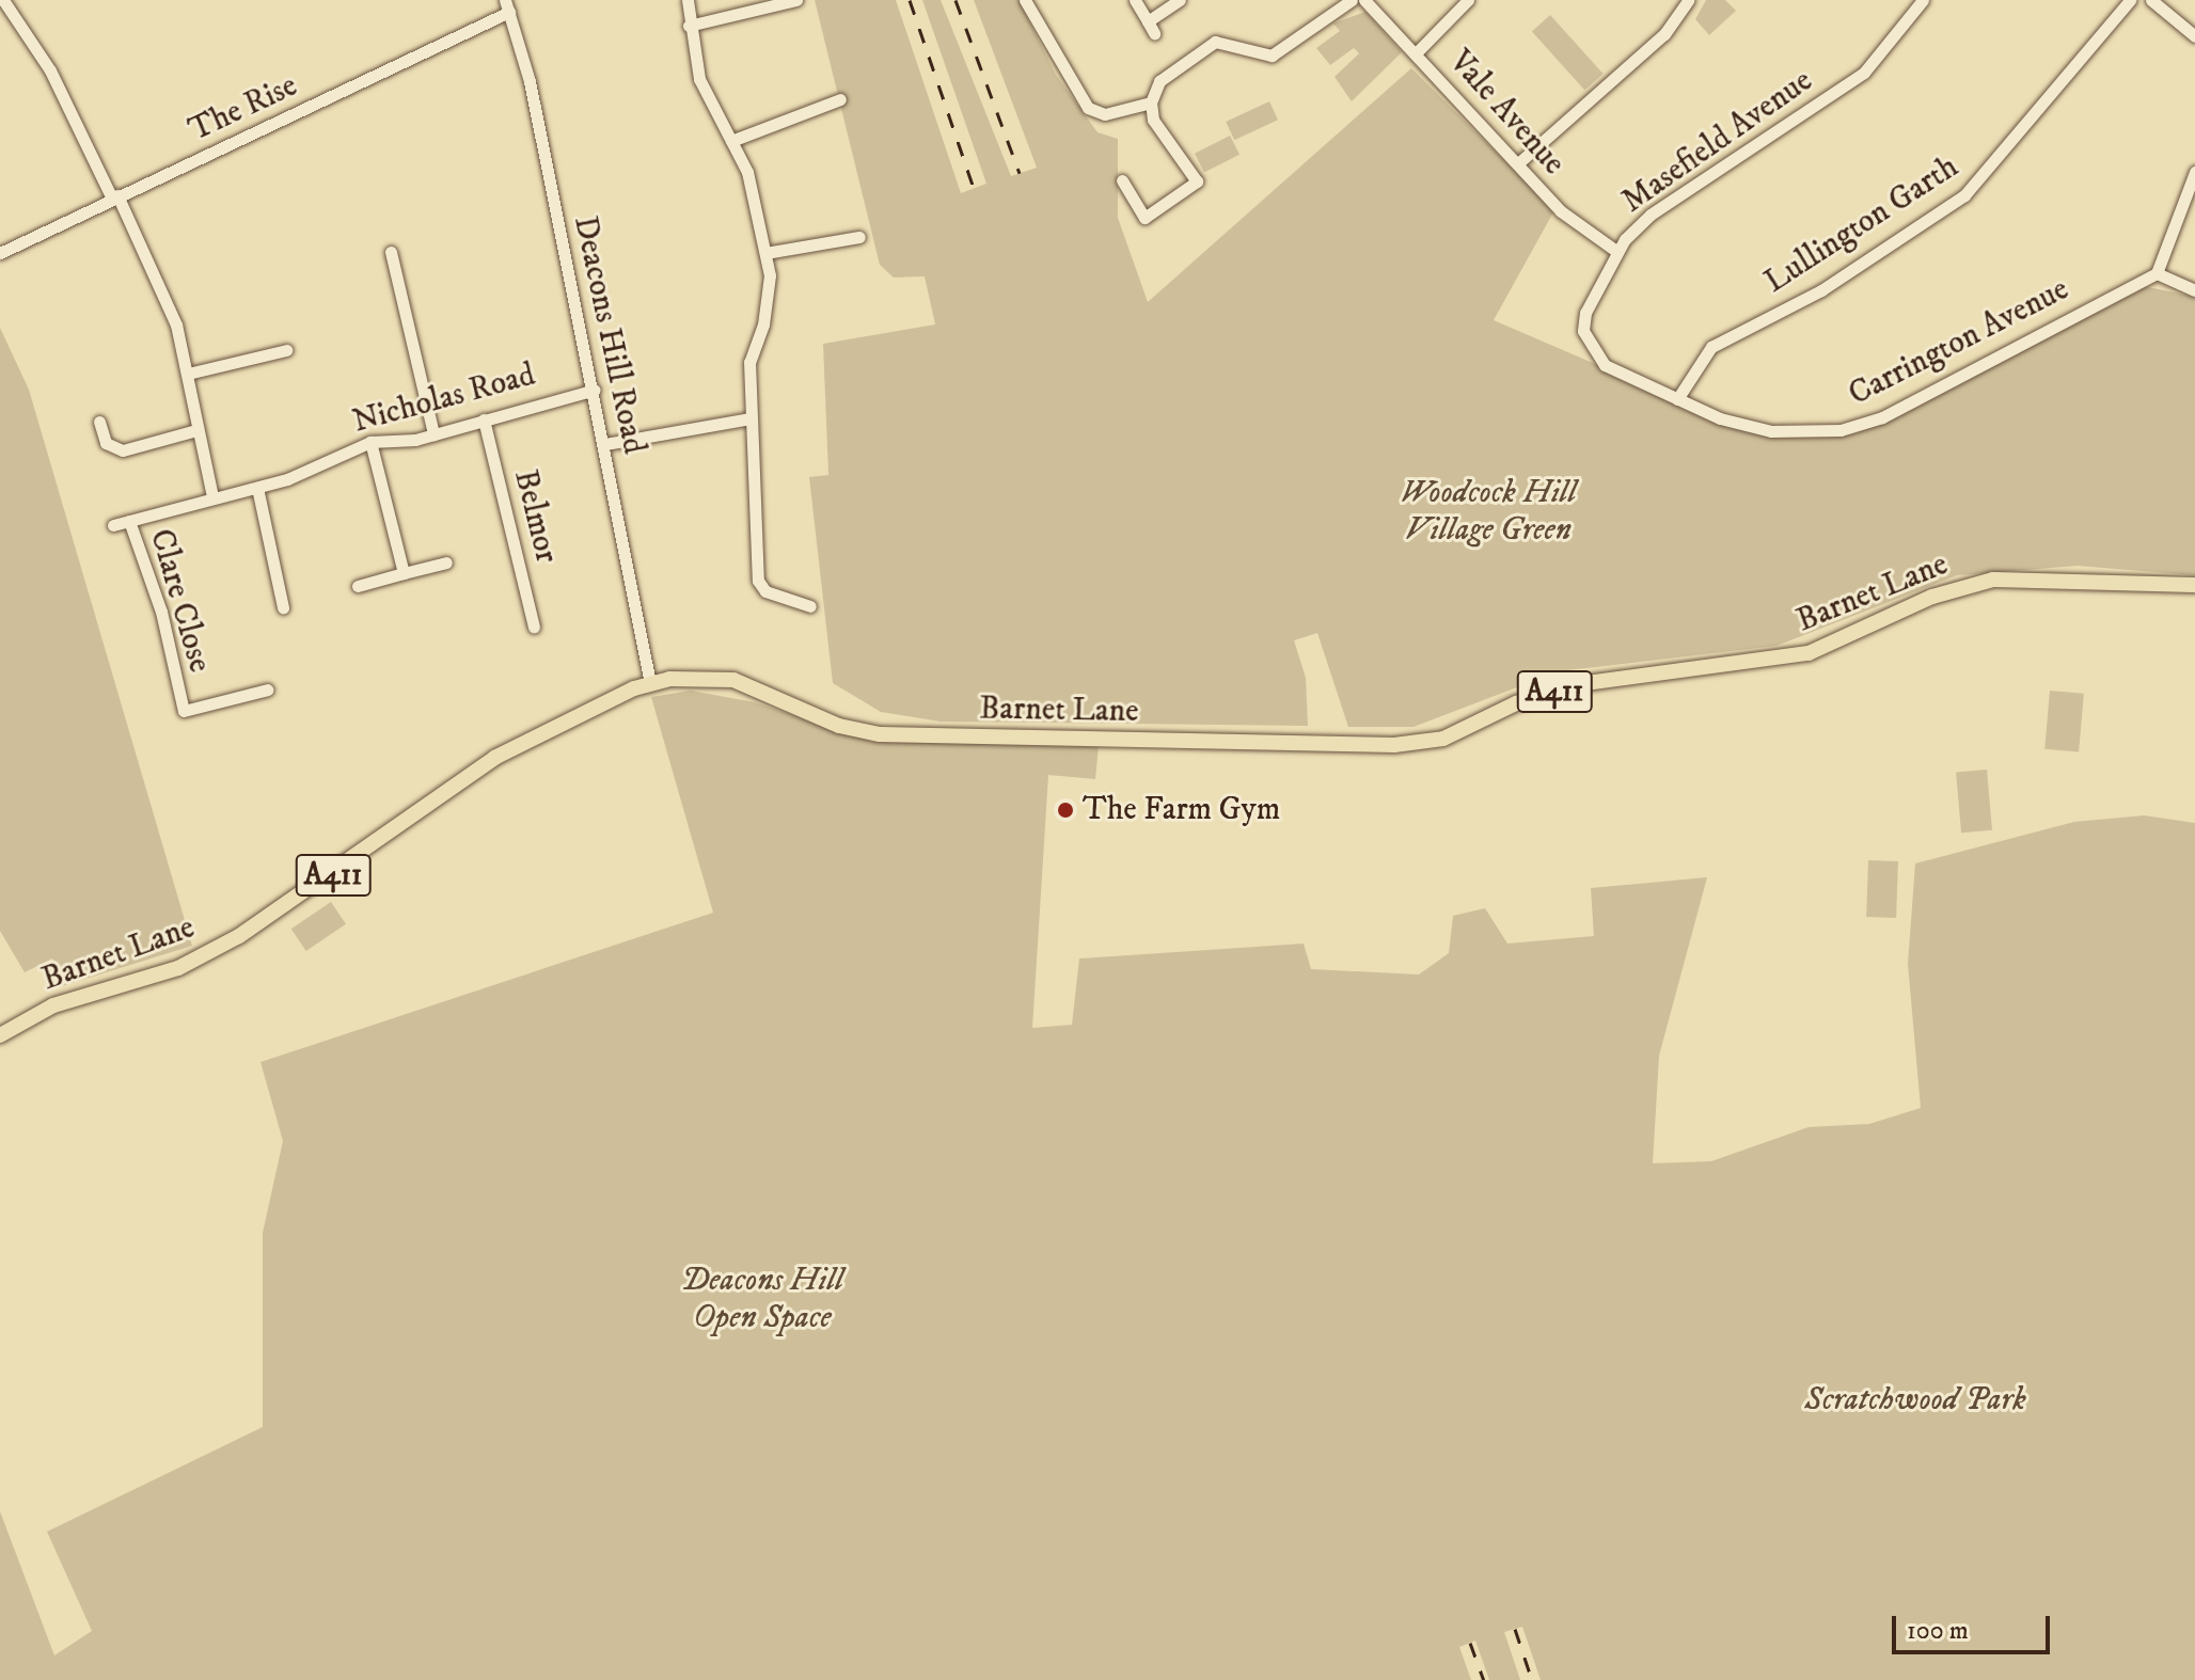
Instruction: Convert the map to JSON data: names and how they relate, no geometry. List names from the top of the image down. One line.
{"streets":{"main road":["Barnet Lane","A411"],"street":["The Rise","Vale Avenue","Masefield Avenue","Lullington Garth","Deacons Hill Road","Carrington Avenue","Nicholas Road","Belmor","Clare Close"]},"crossings":[["The Rise","Deacons Hill Road"],["Vale Avenue","Masefield Avenue"],["Masefield Avenue","Lullington Garth"],["Masefield Avenue","Carrington Avenue"],["Lullington Garth","Carrington Avenue"],["Deacons Hill Road","Nicholas Road"],["Deacons Hill Road","Barnet Lane"],["Nicholas Road","Belmor"],["Nicholas Road","Clare Close"]],"parks":["Woodcock Hill Village Green","Deacons Hill Open Space","Scratchwood Park"],"places":["The Farm Gym"],"scale_bar":"100 m"}
